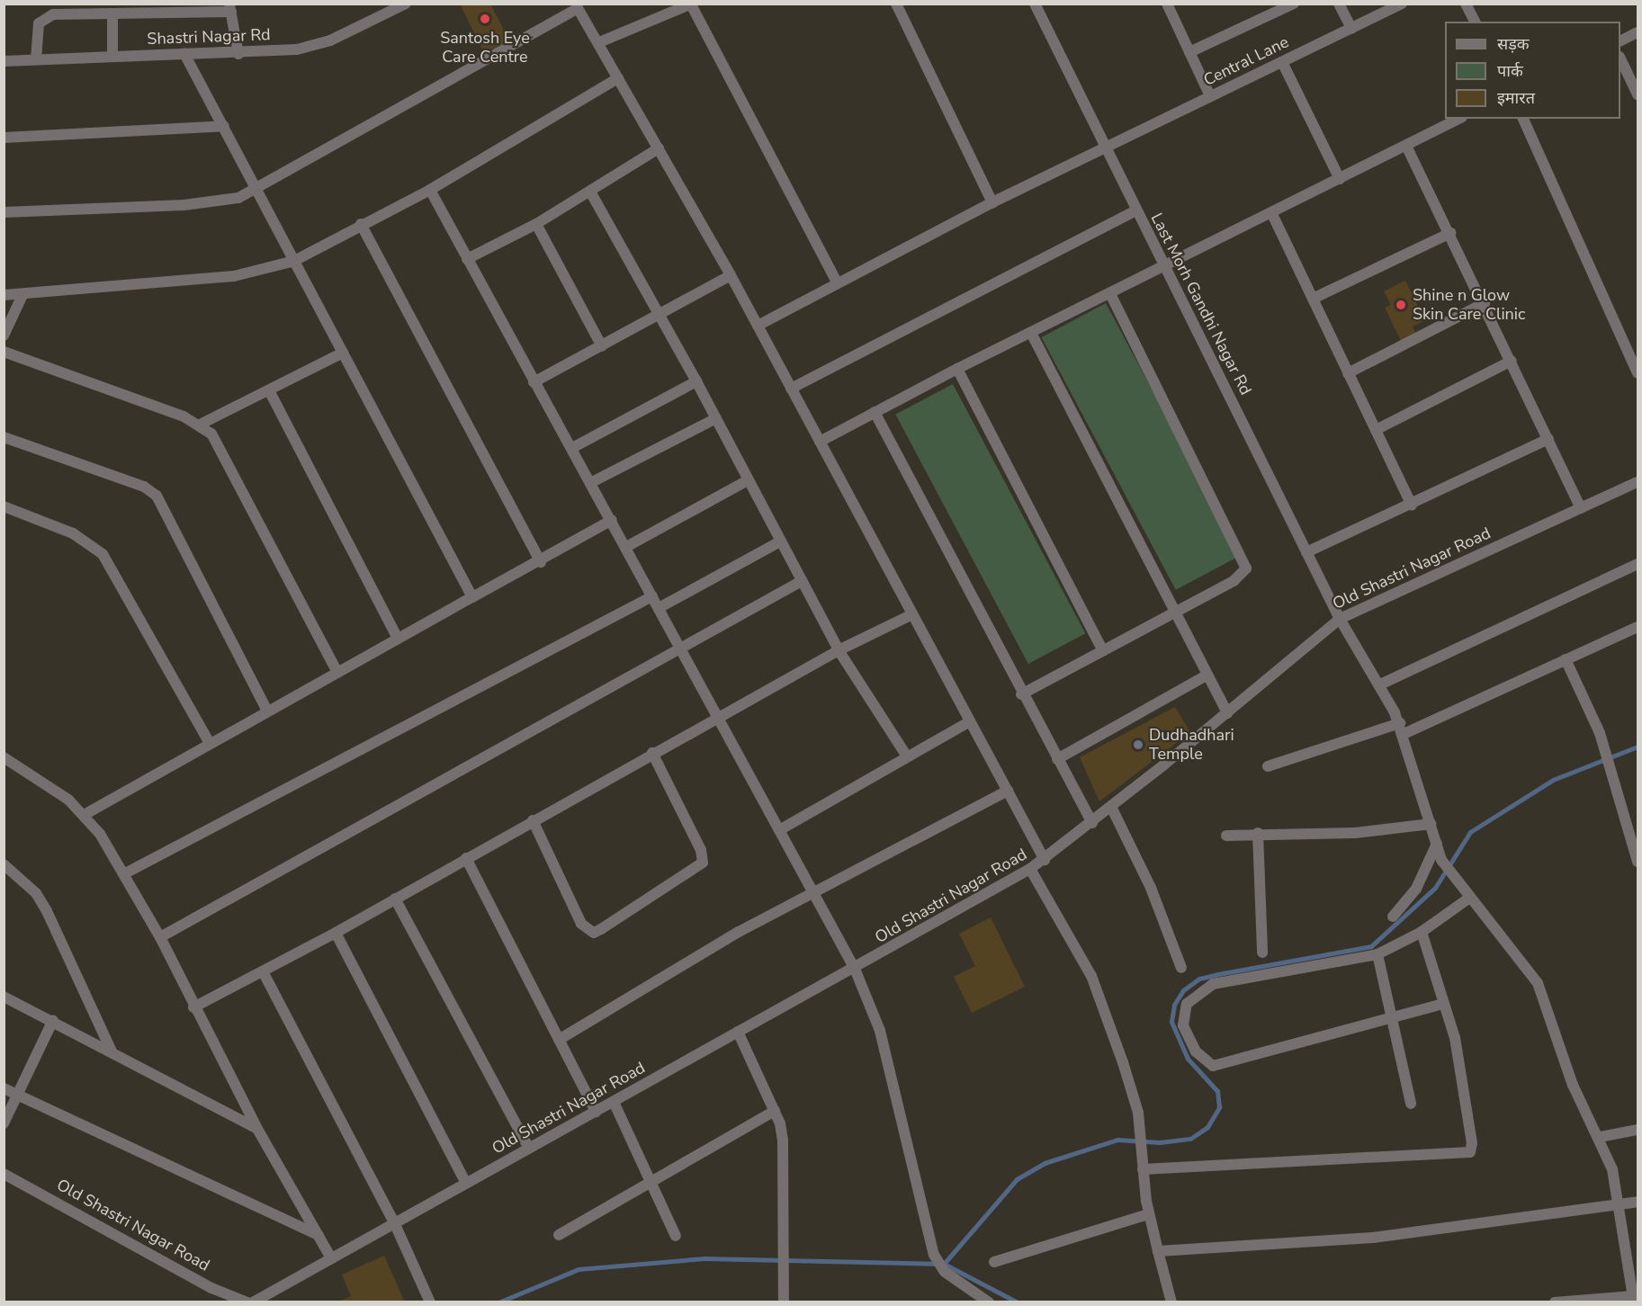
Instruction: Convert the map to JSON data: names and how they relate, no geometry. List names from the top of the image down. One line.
{"streets":{"street":["Shastri Nagar Rd","Central Lane","Last Morh Gandhi Nagar Rd","Old Shastri Nagar Road"]},"crossings":[["Central Lane","Last Morh Gandhi Nagar Rd"],["Last Morh Gandhi Nagar Rd","Old Shastri Nagar Road"]],"places":["Santosh Eye Care Centre","Shine n Glow Skin Care Clinic","Dudhadhari Temple"],"legend":["सड़क","पार्क","इमारत"]}
